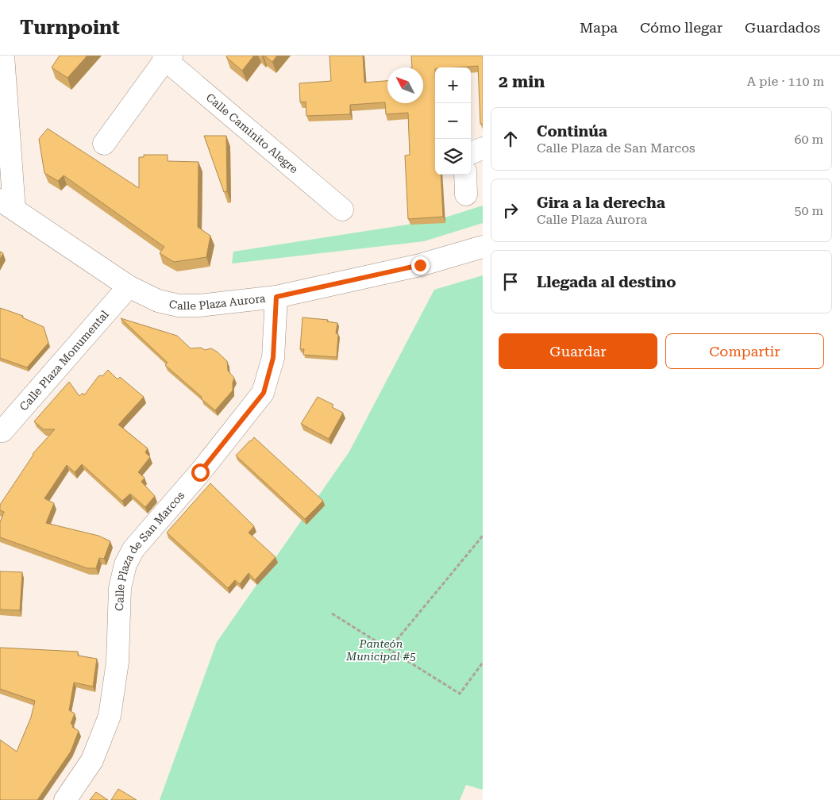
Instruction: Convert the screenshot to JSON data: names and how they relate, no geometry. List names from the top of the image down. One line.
{"streets":{"street":["Calle Caminito Alegre","Calle Plaza Aurora","Calle Plaza Monumental","Calle Plaza de San Marcos"]},"crossings":[["Calle Plaza Aurora","Calle Plaza Monumental"],["Calle Plaza Aurora","Calle Plaza de San Marcos"]],"parks":["Panteón Municipal #5"],"north":"top left","page":{"header":"Turnpoint","nav":["Mapa","Cómo llegar","Guardados"],"heading":["2 min","A pie · 110 m"],"map_buttons":["+","−"],"list":[["Continúa","Calle Plaza de San Marcos","60 m"],["Gira a la derecha","Calle Plaza Aurora","50 m"],"Llegada al destino"],"buttons":["Guardar","Compartir"]}}
